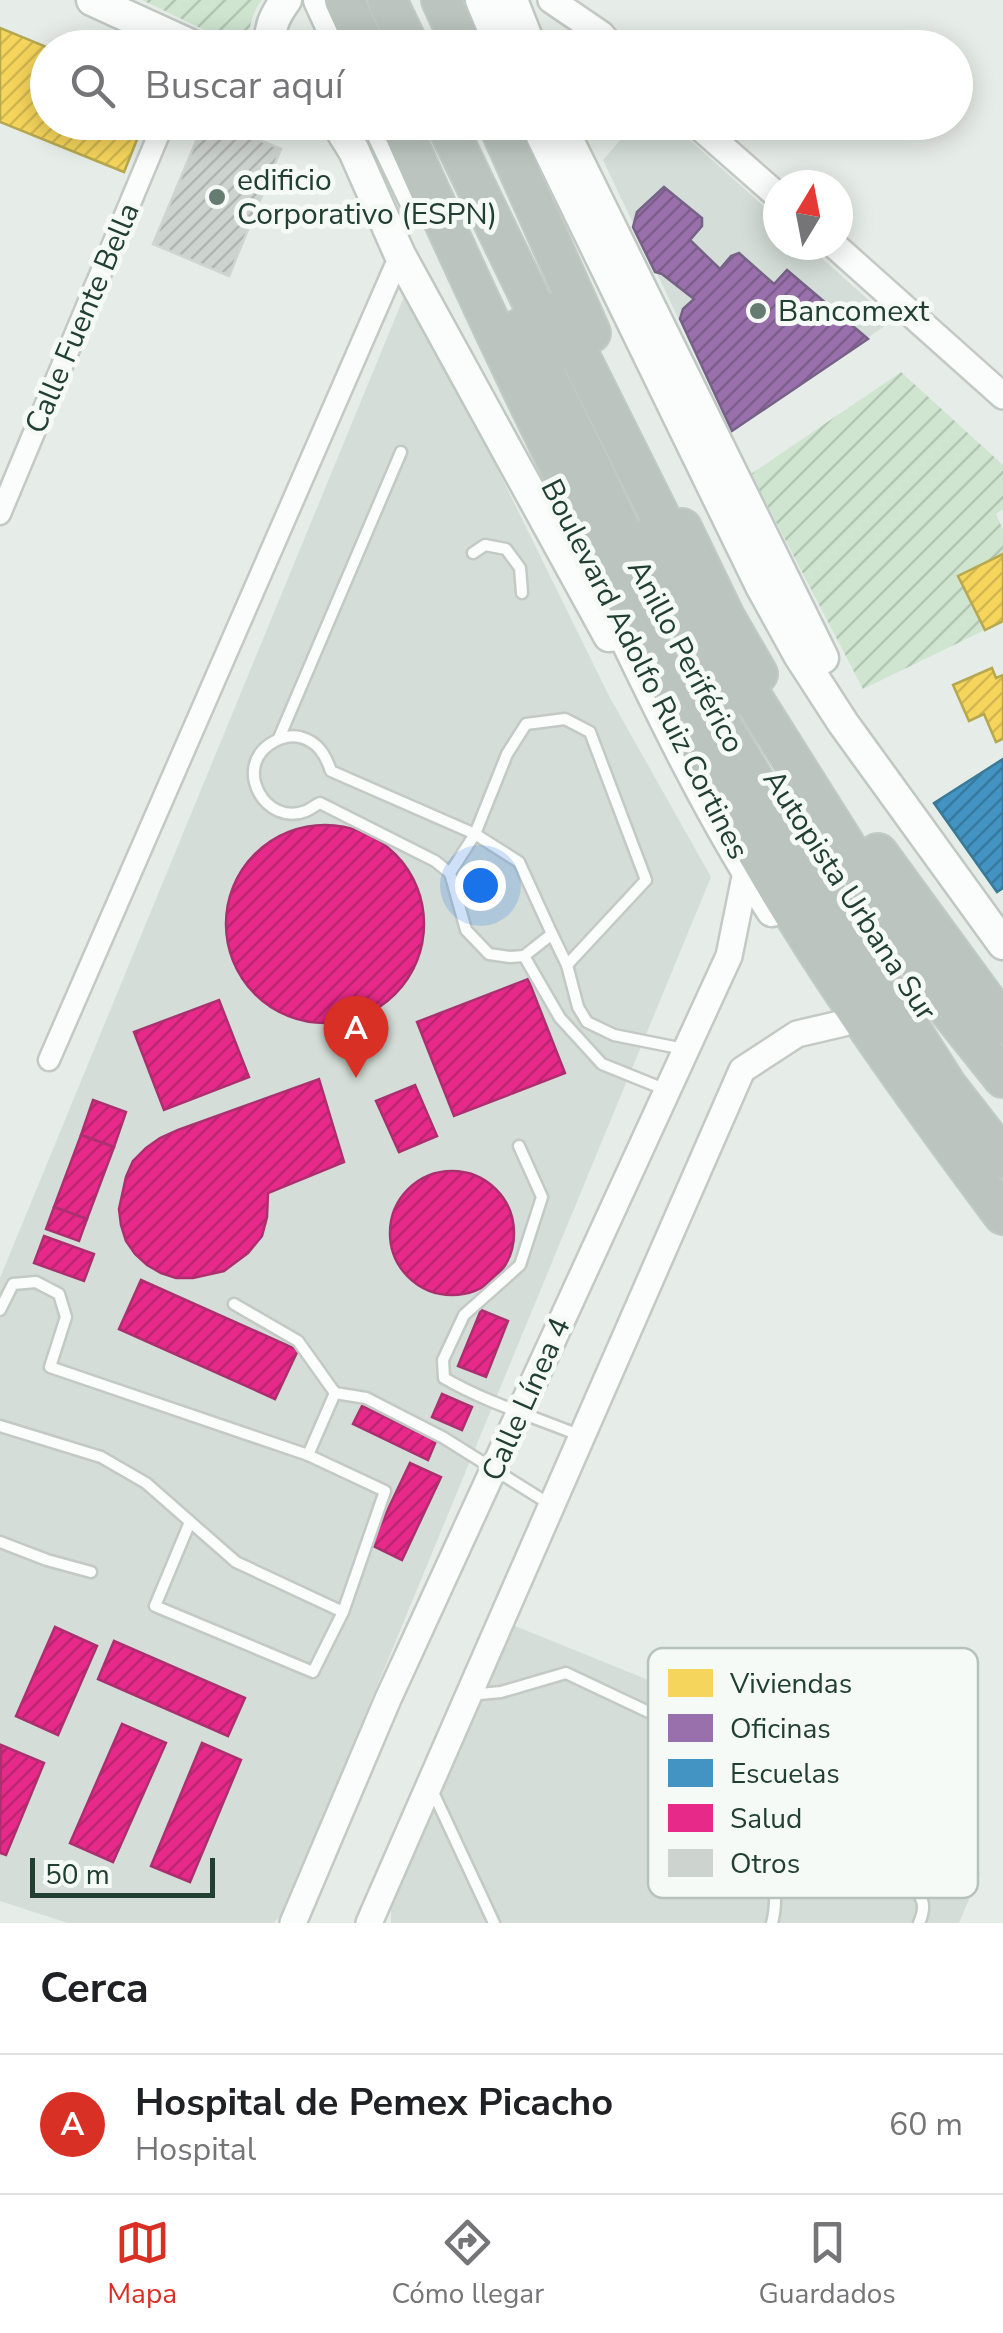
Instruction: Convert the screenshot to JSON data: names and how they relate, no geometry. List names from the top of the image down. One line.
{"streets":{"highway":["Anillo Periférico","Autopista Urbana Sur"],"main road":["Boulevard Adolfo Ruiz Cortines"],"street":["Calle Fuente Bella","Calle Línea 4"]},"crossings":[["Boulevard Adolfo Ruiz Cortines","Calle Línea 4"]],"places":["edificio Corporativo (ESPN)","Bancomext"],"legend":["Viviendas","Oficinas","Escuelas","Salud","Otros"],"scale_bar":"50 m","north":"top","page":{"search":"Buscar aquí","pins":"A","scale":"50 m","heading":"Cerca","list":[{"mark":"A","name":"Hospital de Pemex Picacho","note":"Hospital","value":"60 m"}],"nav":["Mapa","Cómo llegar","Guardados"]}}
